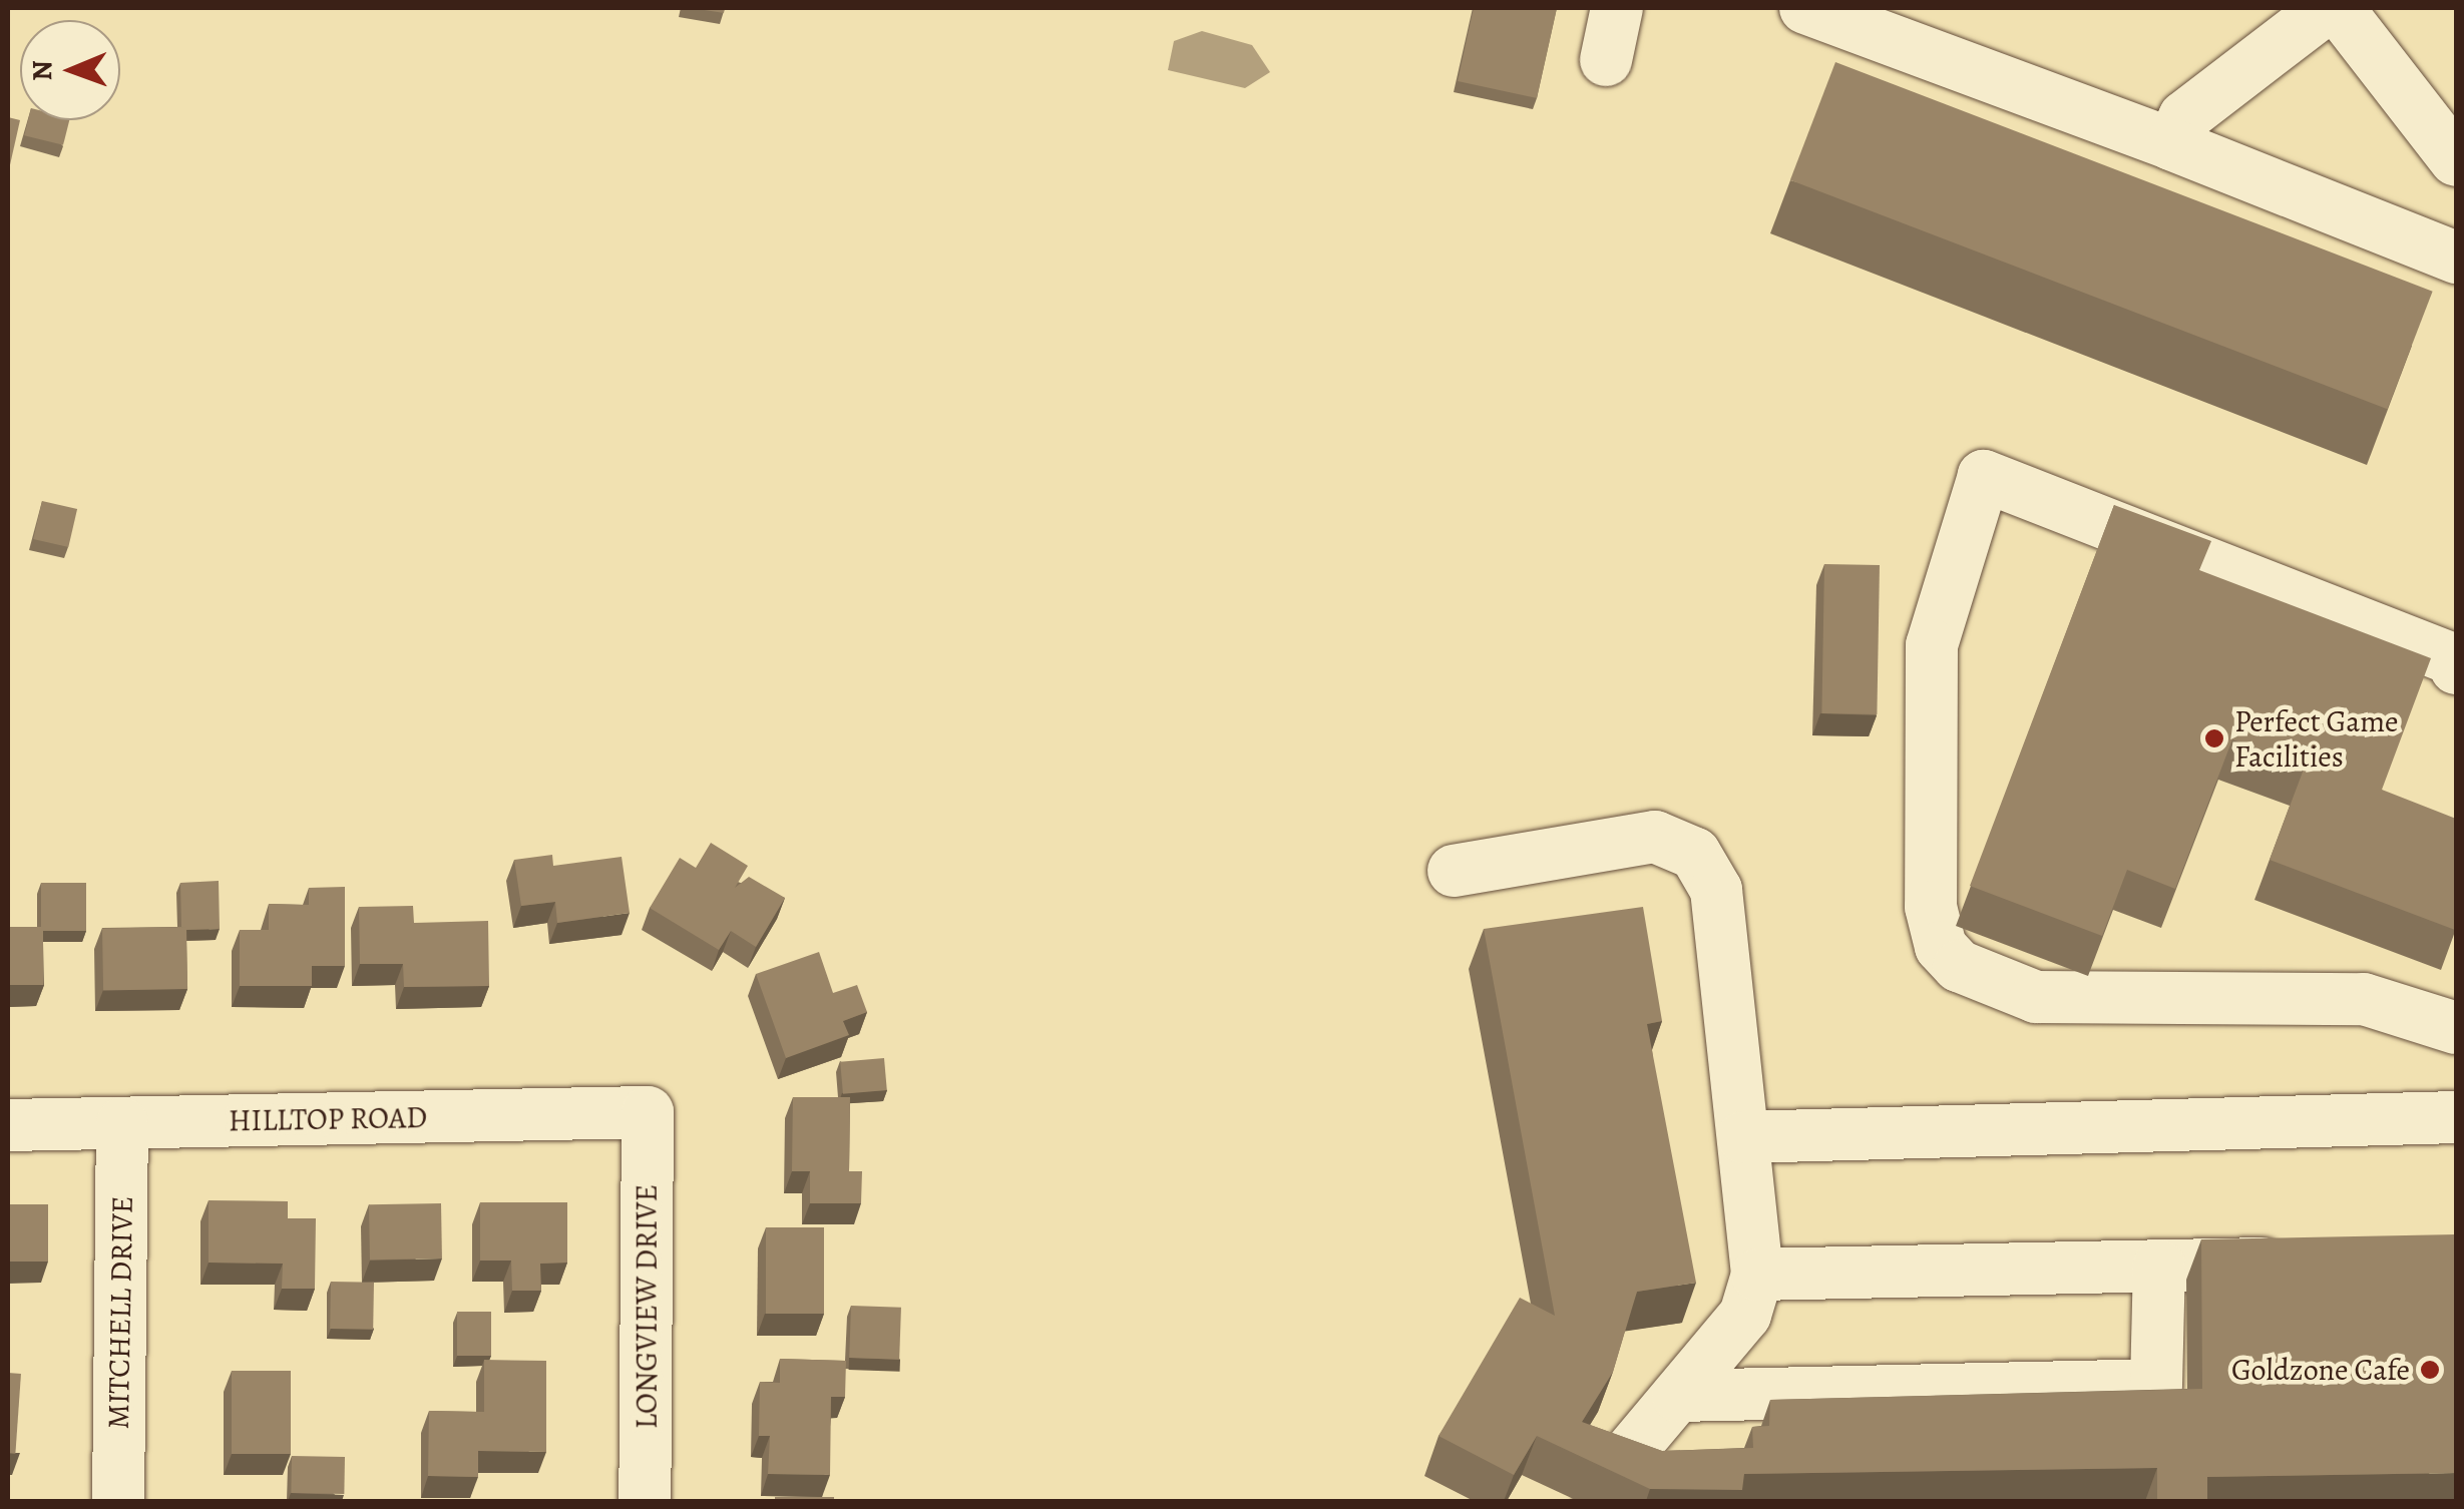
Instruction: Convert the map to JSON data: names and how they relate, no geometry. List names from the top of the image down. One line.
{"streets":{"street":["HILLTOP ROAD","LONGVIEW DRIVE","MITCHELL DRIVE"]},"crossings":[["HILLTOP ROAD","LONGVIEW DRIVE"],["HILLTOP ROAD","MITCHELL DRIVE"]],"places":["Perfect Game Facilities","Goldzone Cafe"],"north":"left"}
